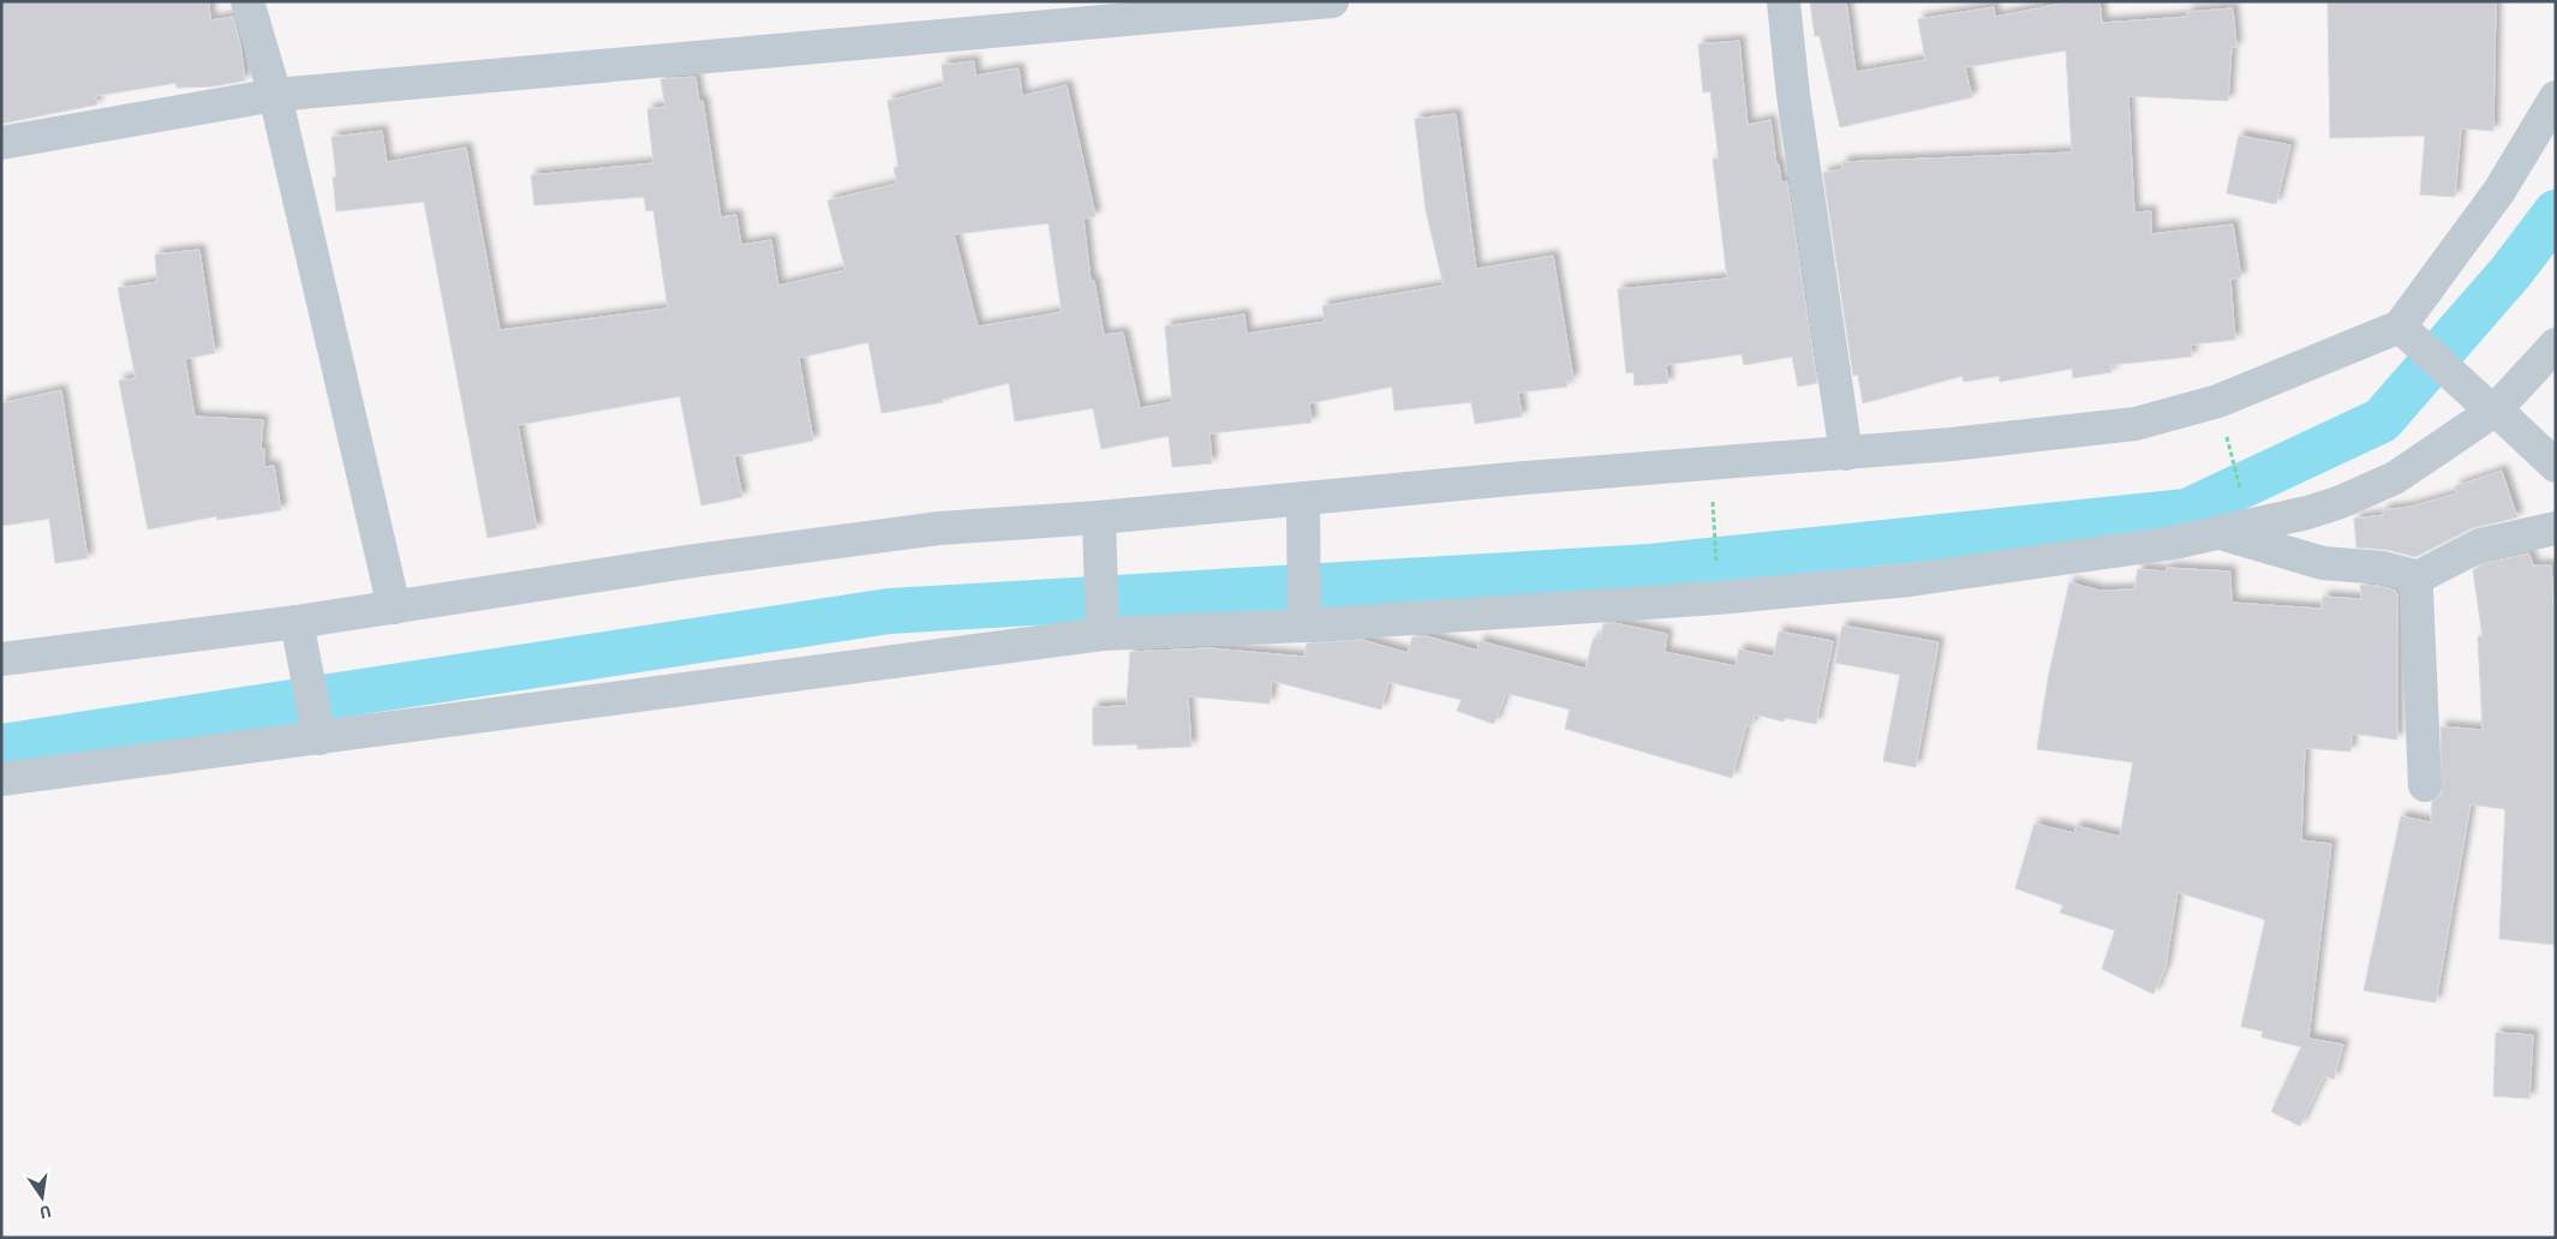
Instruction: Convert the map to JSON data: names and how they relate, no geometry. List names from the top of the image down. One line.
{"north":"bottom"}
